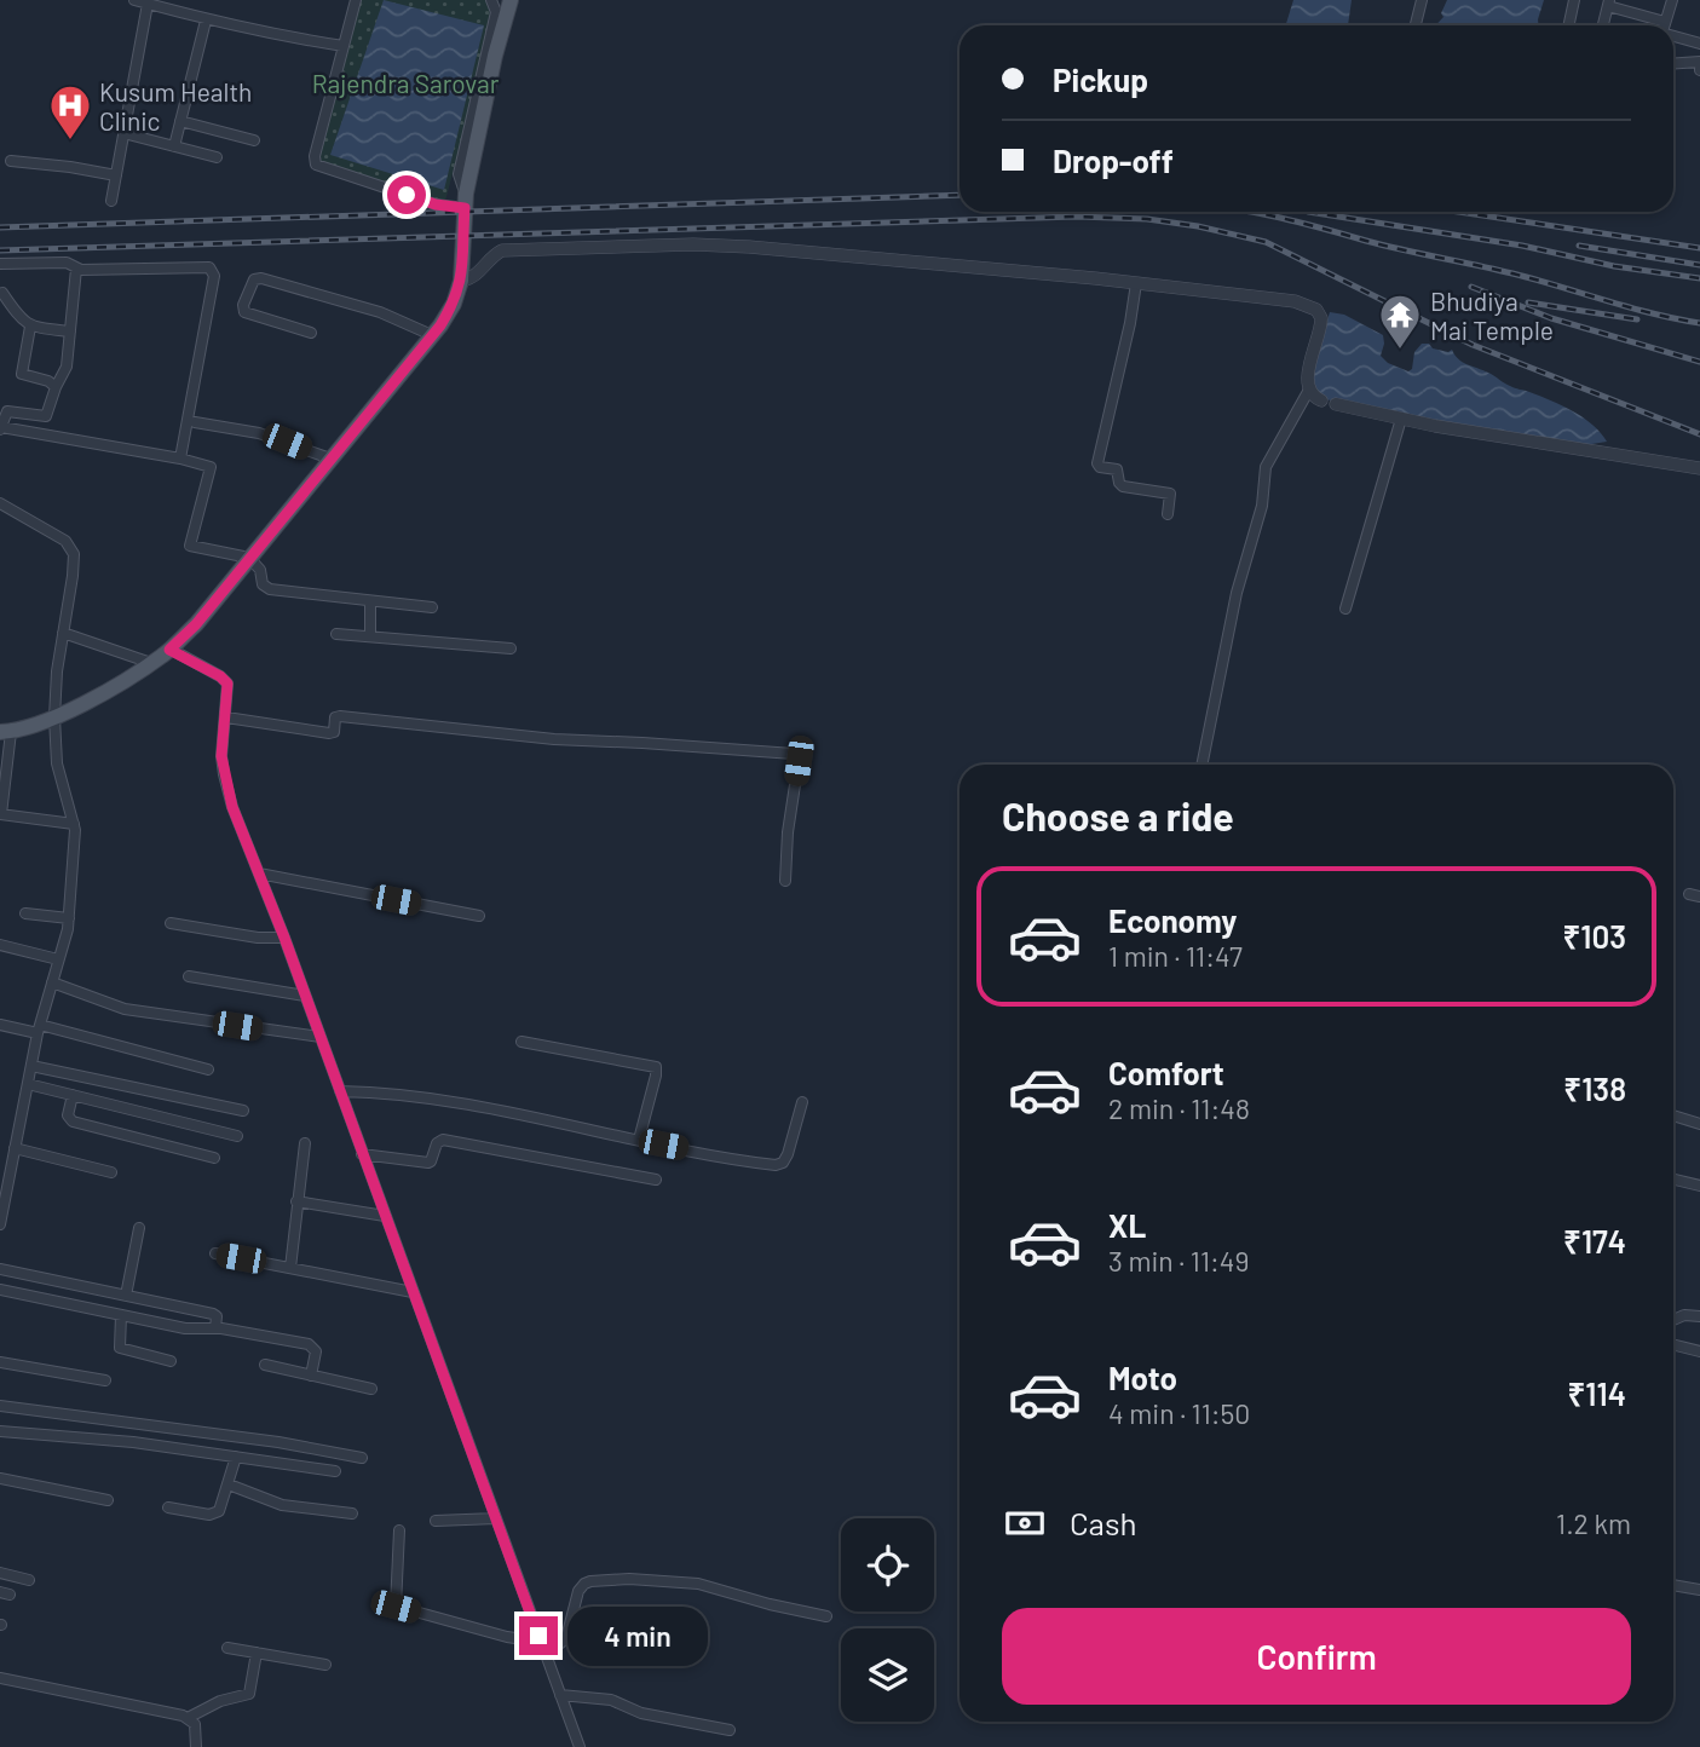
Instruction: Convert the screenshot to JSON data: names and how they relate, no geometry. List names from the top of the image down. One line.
{"parks":["Rajendra Sarovar"],"places":{"hospital":["Kusum Health Clinic"],"temple":["Bhudiya Mai Temple"]},"page":{"banner":["Pickup","Drop-off"],"heading":"Choose a ride","list":[{"name":"Economy","note":"1 min · 11:47","value":"₹103"},{"name":"Comfort","note":"2 min · 11:48","value":"₹138"},{"name":"XL","note":"3 min · 11:49","value":"₹174"},{"name":"Moto","note":"4 min · 11:50","value":"₹114"}],"pay":["Cash","1.2 km"],"buttons":"Confirm","bubble":"4 min"}}
